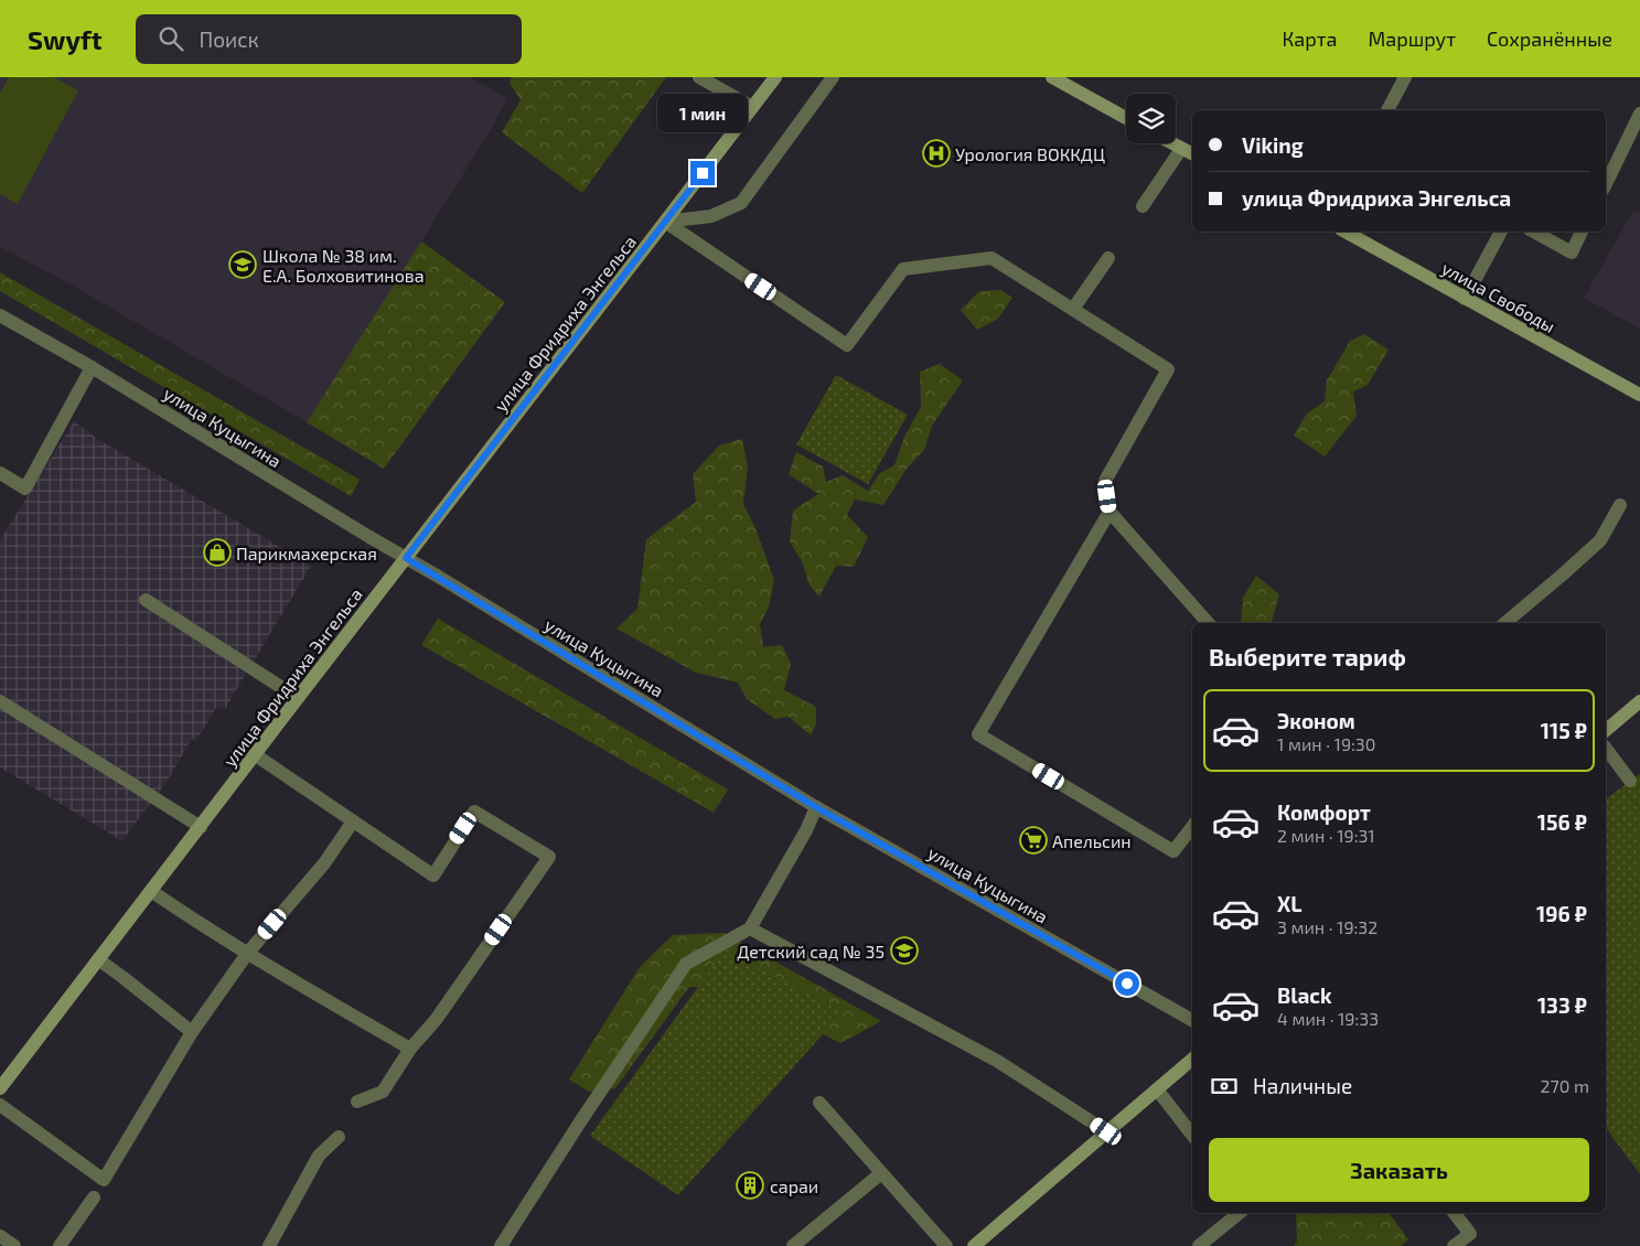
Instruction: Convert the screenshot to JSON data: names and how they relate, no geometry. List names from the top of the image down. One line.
{"streets":{"street":["улица Свободы","улица Фридриха Энгельса","улица Куцыгина"]},"crossings":[["улица Фридриха Энгельса","улица Куцыгина"]],"places":{"hospital":["Урология ВОККДЦ"],"school or university":["Школа № 38 им. Е.А. Болховитинова","Детский сад № 35"],"shop":["Парикмахерская"],"supermarket":["Апельсин"],"building":["сараи"]},"page":{"header":"Swyft","search":"Поиск","nav":["Карта","Маршрут","Сохранённые"],"bubble":"1 мин","banner":["Viking","улица Фридриха Энгельса"],"heading":"Выберите тариф","list":[{"name":"Эконом","note":"1 мин · 19:30","value":"115 ₽"},{"name":"Комфорт","note":"2 мин · 19:31","value":"156 ₽"},{"name":"XL","note":"3 мин · 19:32","value":"196 ₽"},{"name":"Black","note":"4 мин · 19:33","value":"133 ₽"}],"pay":["Наличные","270 m"],"buttons":"Заказать"}}
